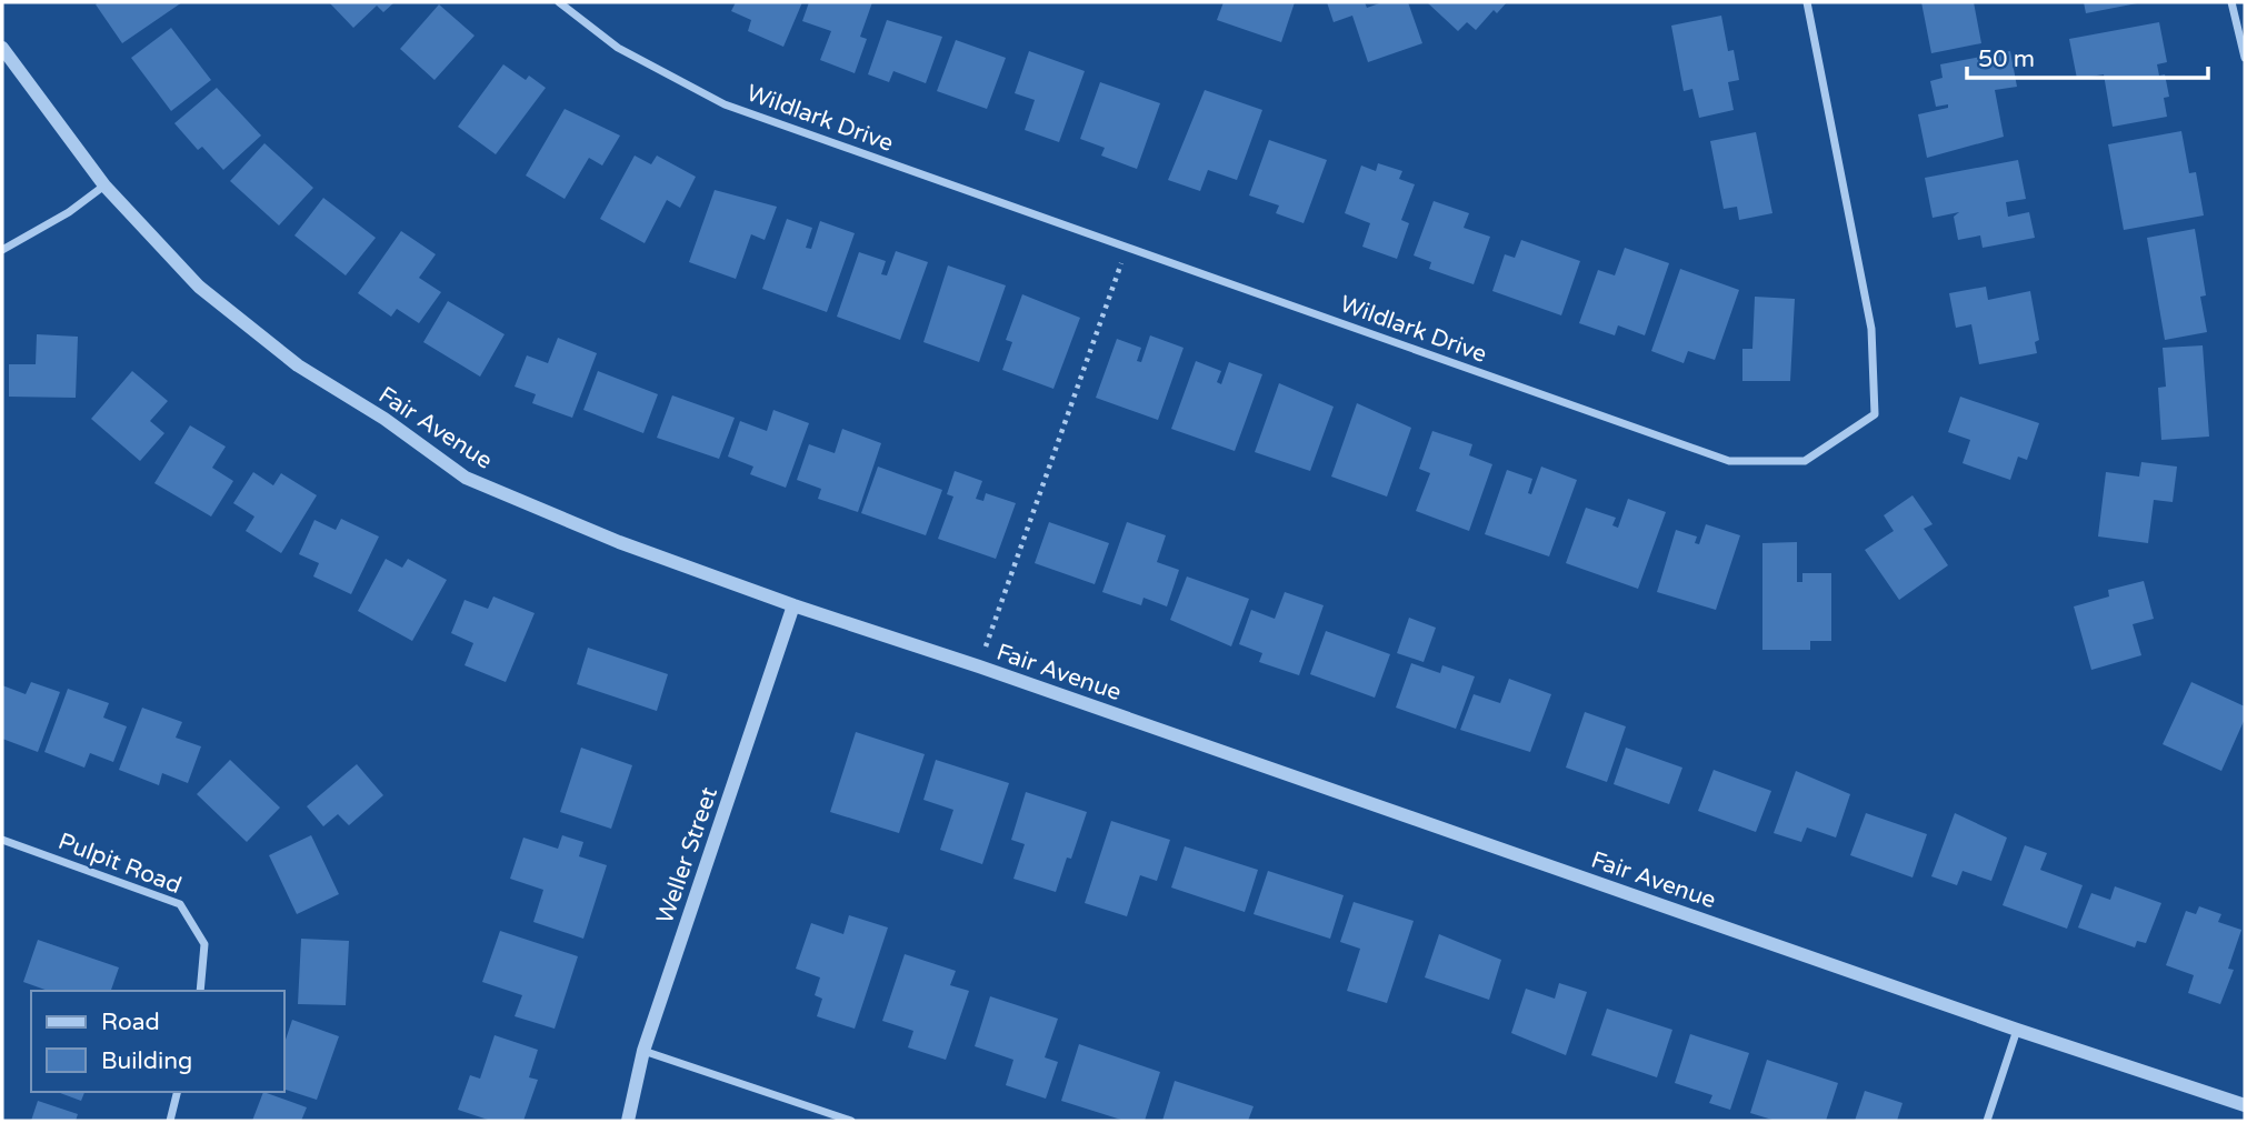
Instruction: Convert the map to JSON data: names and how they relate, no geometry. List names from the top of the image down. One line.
{"streets":{"street":["Wildlark Drive","Fair Avenue","Weller Street","Pulpit Road"]},"crossings":[["Fair Avenue","Weller Street"]],"legend":["Road","Building"],"scale_bar":"50 m"}
